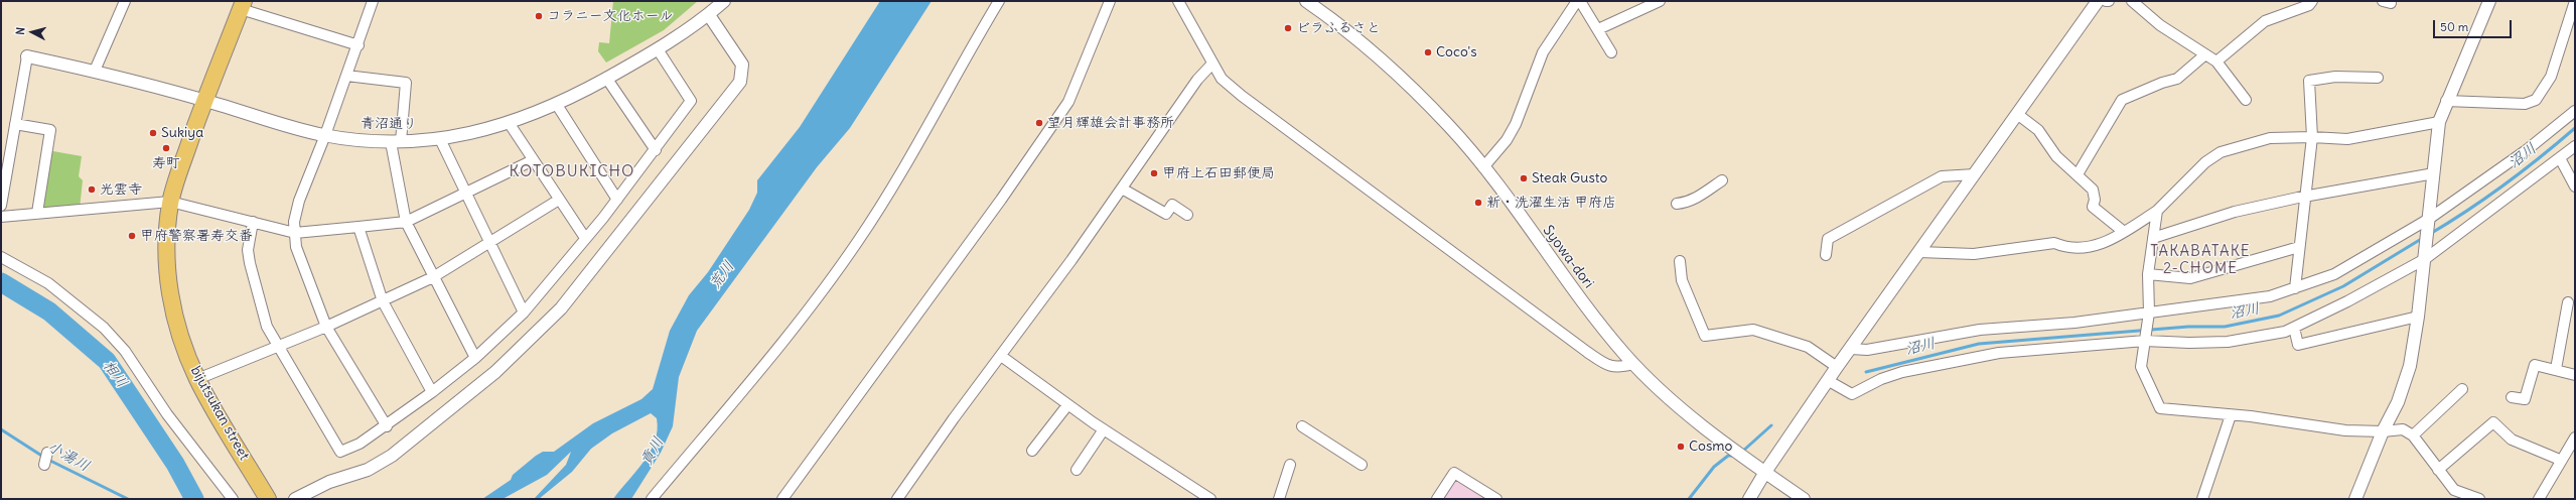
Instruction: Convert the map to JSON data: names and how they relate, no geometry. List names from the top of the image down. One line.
{"streets":{"highway":["bijutsukan street"],"street":["青沼通り","Syowa-dori"]},"crossings":[["青沼通り","bijutsukan street"]],"districts":["KOTOBUKICHO","TAKABATAKE 2-CHOME"],"water":["沼川","荒川","相川","貢川","小湯川"],"places":["コラニー文化ホール","ビラふるさと","Coco's","望月輝雄会計事務所","Sukiya","寿町","甲府上石田郵便局","Steak Gusto","光雲寺","新・洗濯生活 甲府店","甲府警察署寿交番","Cosmo"],"scale_bar":"50 m","north":"left"}
